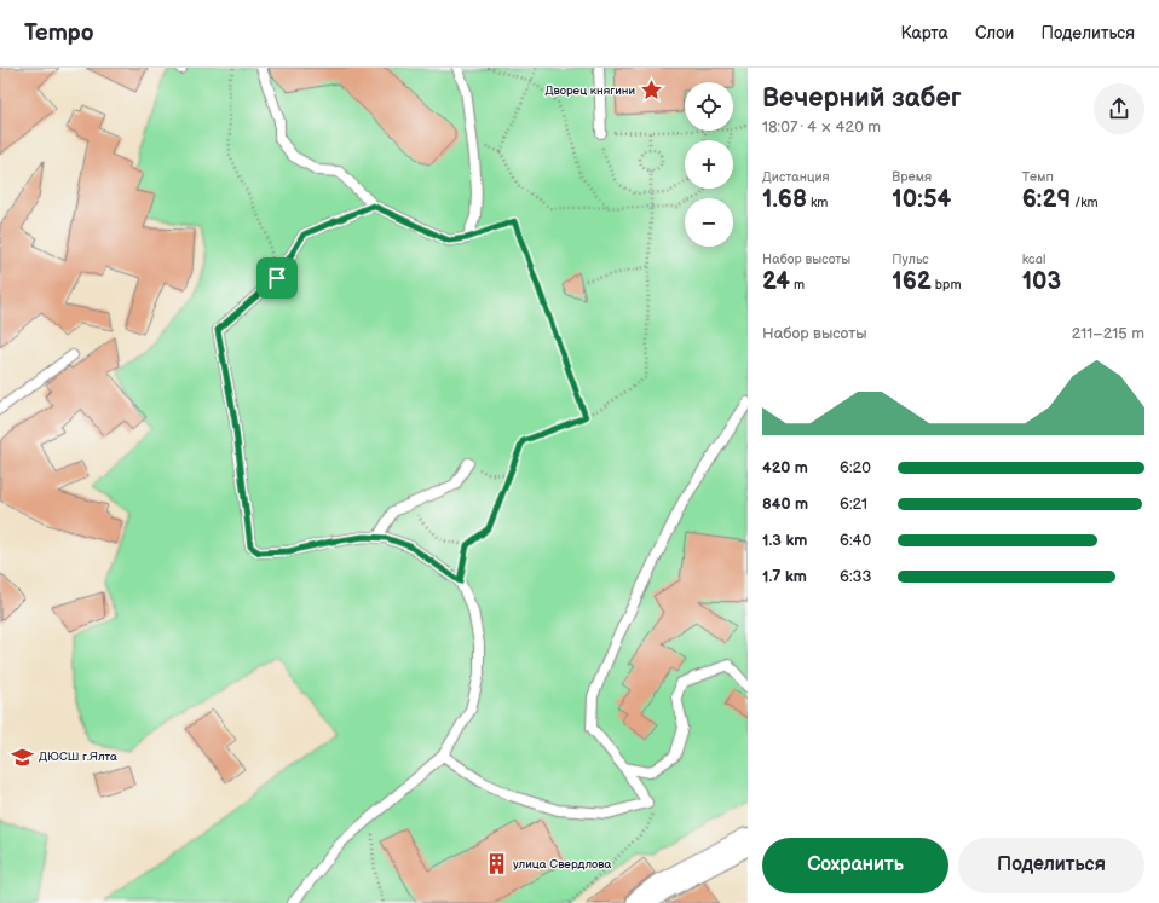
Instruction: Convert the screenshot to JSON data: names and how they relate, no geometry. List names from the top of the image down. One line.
{"places":{"place":["Дворец княгини"],"school or university":["ДЮСШ г.Ялта"],"building":["улица Свердлова"]},"page":{"header":"Tempo","nav":["Карта","Слои","Поделиться"],"heading":["Вечерний забег","18:07 · 4 × 420 m"],"map_buttons":["+","−"],"stats":[["Дистанция","1.68 km"],["Время","10:54"],["Темп","6:29 /km"],["Набор высоты","24 m"],["Пульс","162 bpm"],["kcal","103"]],"chart":["Набор высоты","211–215 m"],"list":[{"name":"420 m","note":"6:20"},{"name":"840 m","note":"6:21"},{"name":"1.3 km","note":"6:40"},{"name":"1.7 km","note":"6:33"}],"buttons":["Сохранить","Поделиться"]}}
